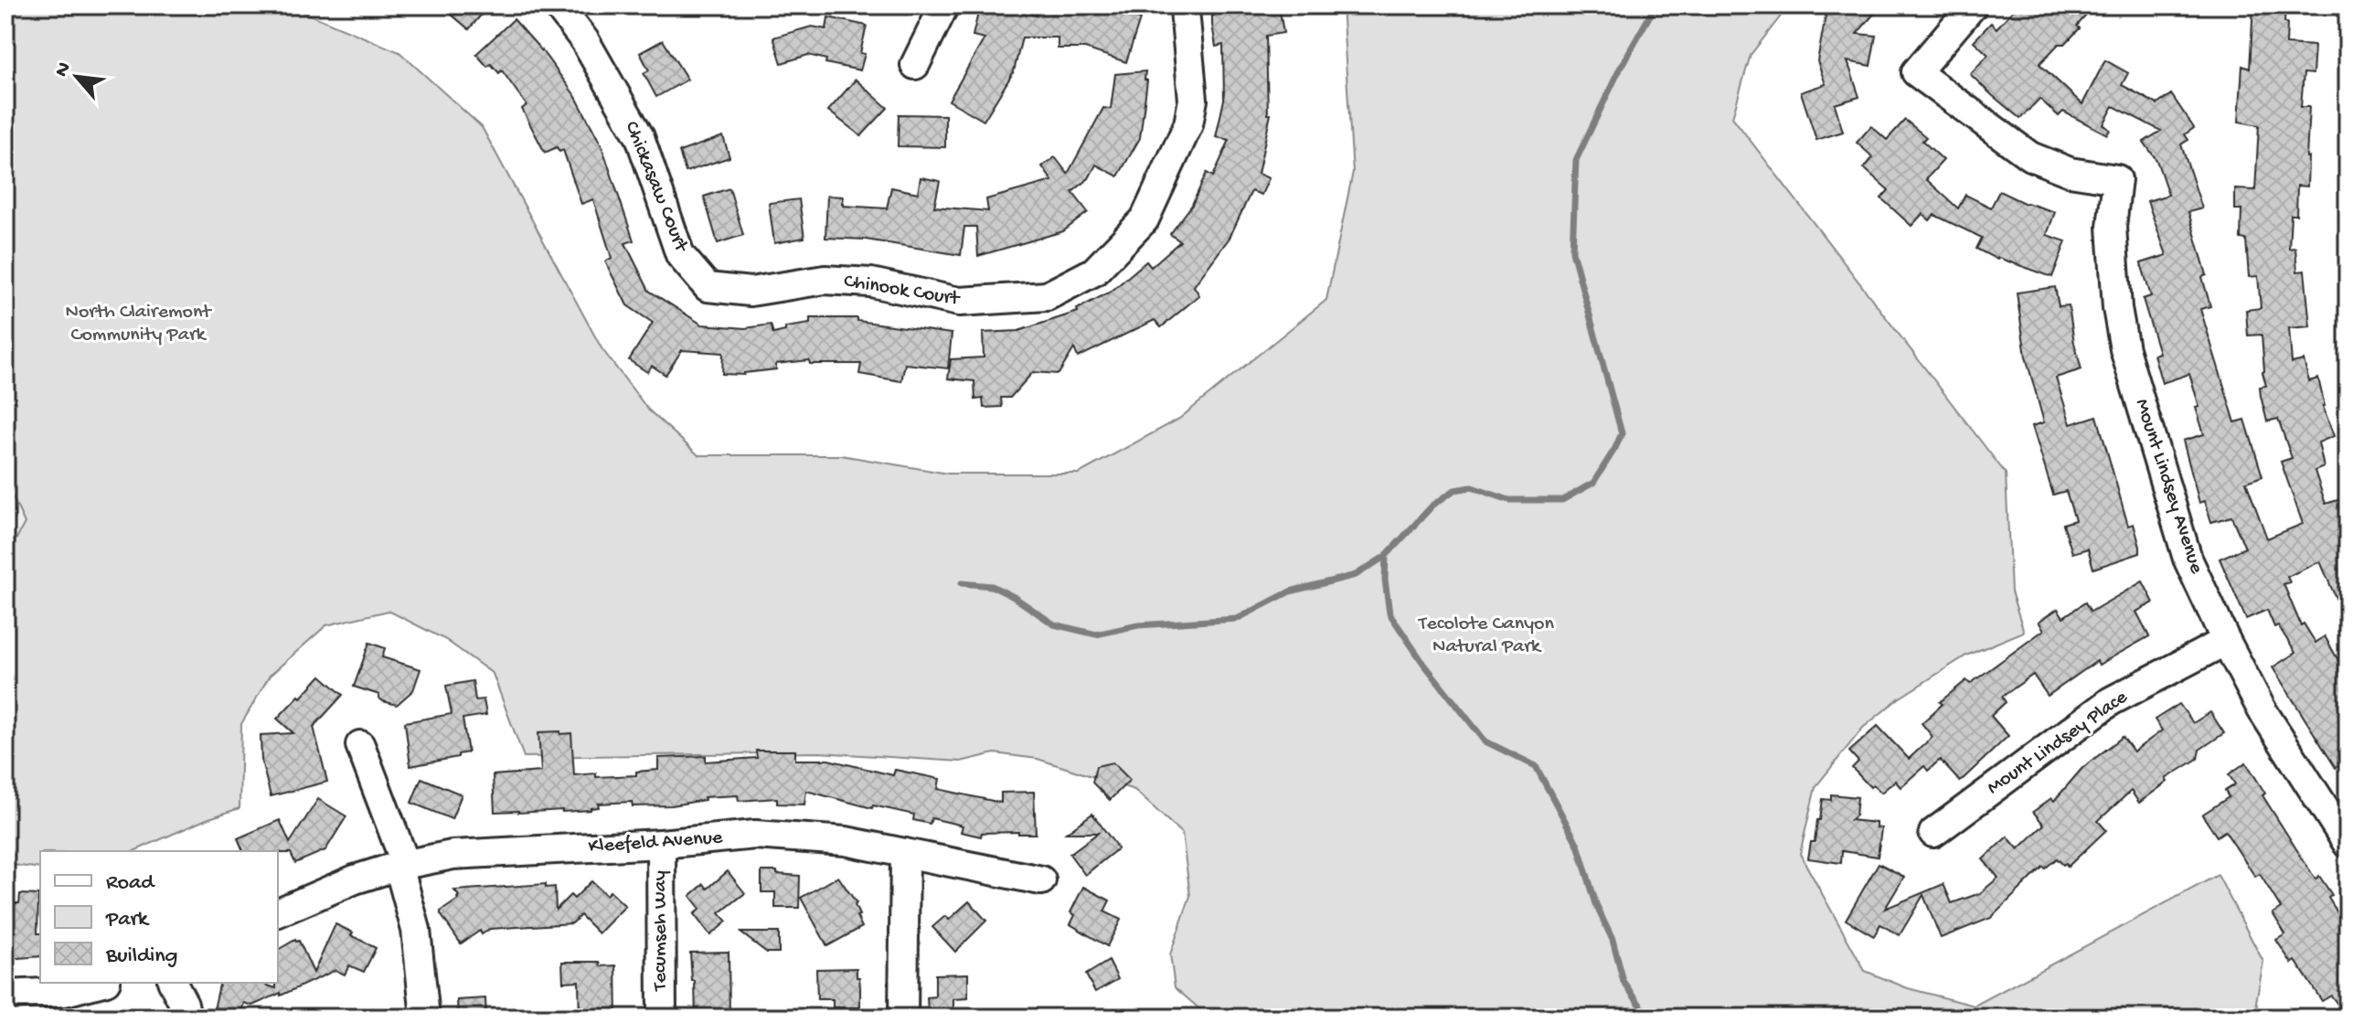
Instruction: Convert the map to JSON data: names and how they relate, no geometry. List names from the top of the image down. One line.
{"streets":{"street":["Chickasaw Court","Chinook Court","Mount Lindsey Avenue","Mount Lindsey Place","Kleefeld Avenue","Tecumseh Way"]},"crossings":[["Chickasaw Court","Chinook Court"],["Mount Lindsey Avenue","Mount Lindsey Place"],["Kleefeld Avenue","Tecumseh Way"]],"parks":["North Clairemont Community Park","Tecolote Canyon Natural Park"],"legend":["Road","Park","Building"],"north":"top left"}
